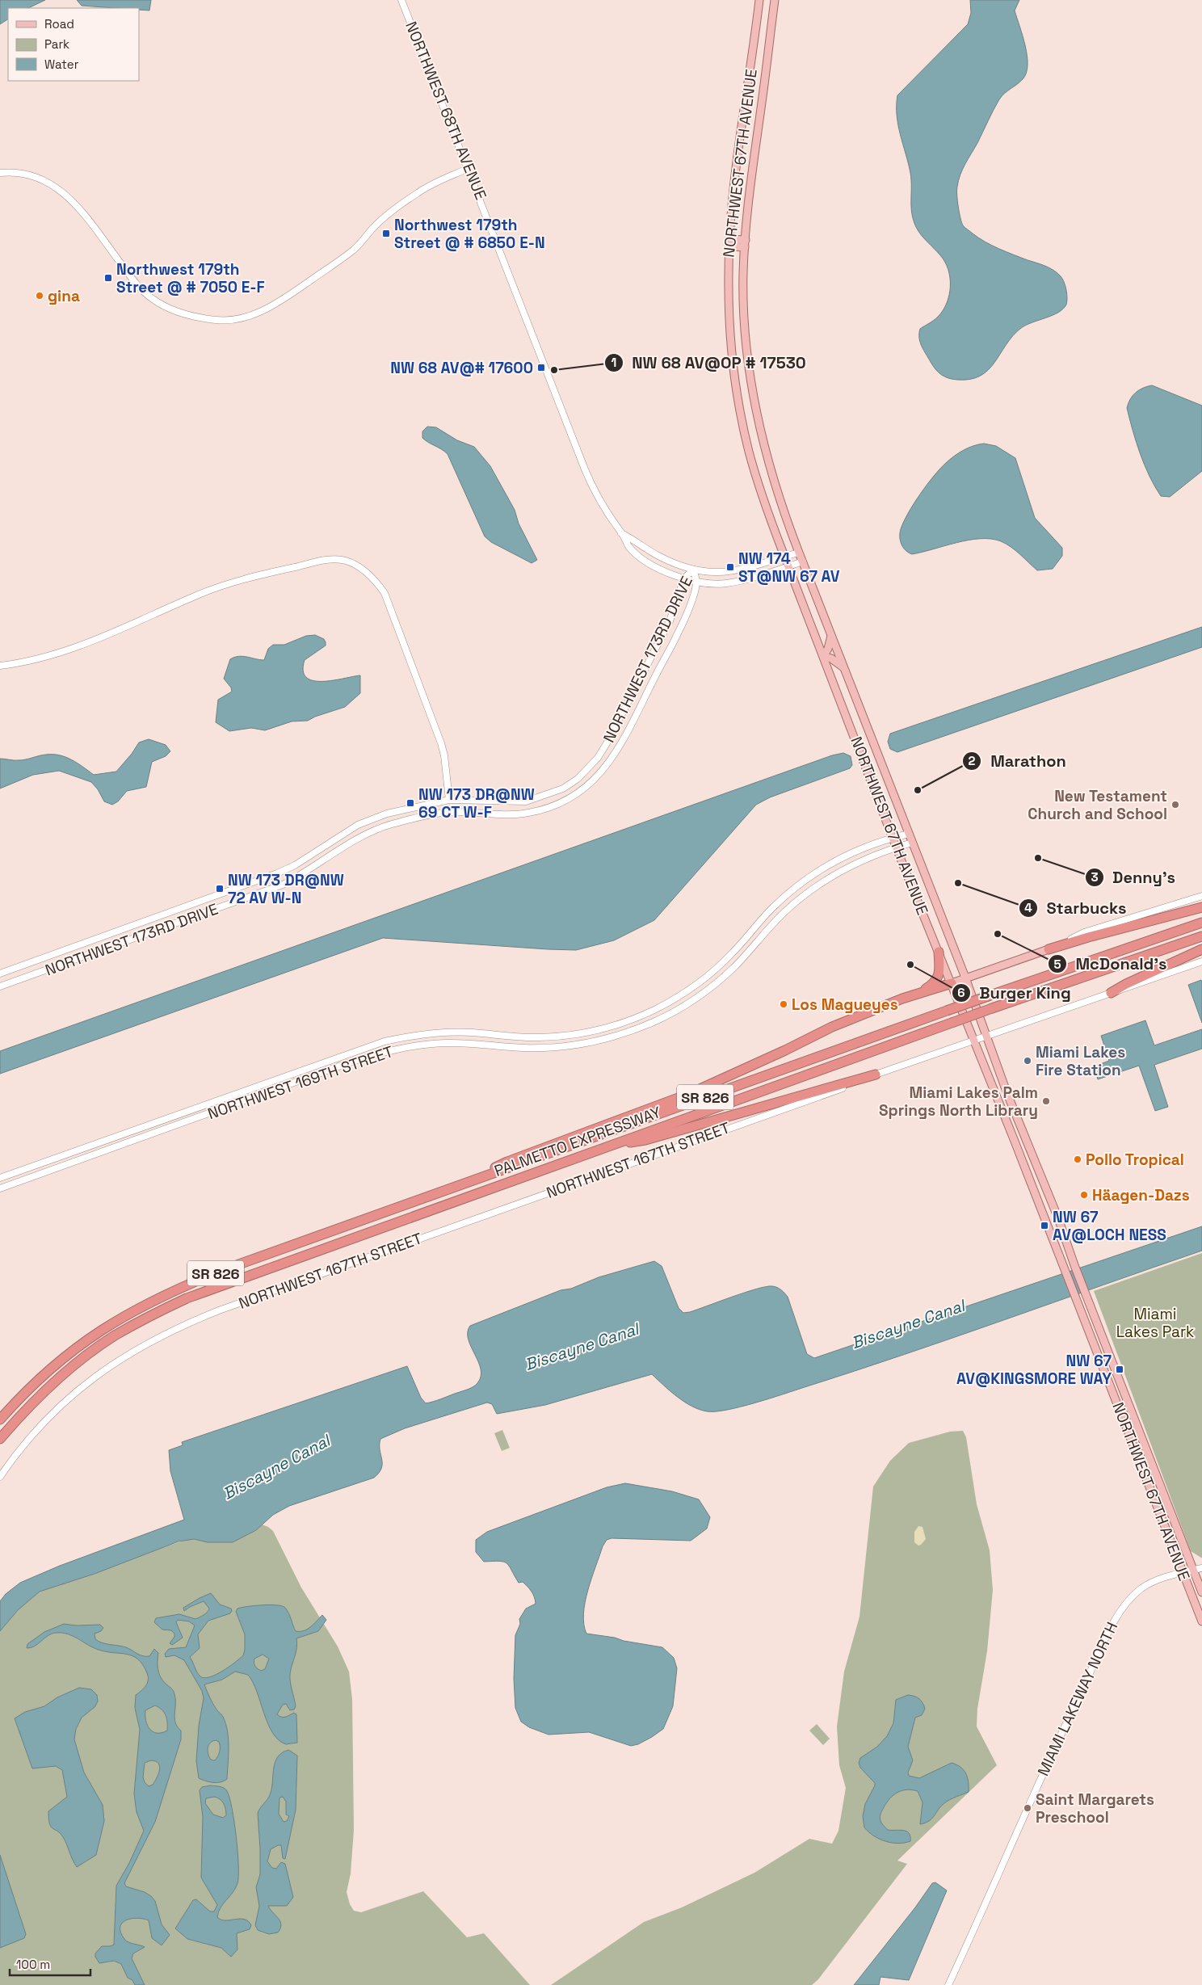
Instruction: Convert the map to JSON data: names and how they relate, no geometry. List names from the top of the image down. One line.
{"streets":{"highway":["SR 826","PALMETTO EXPRESSWAY"],"main road":["NORTHWEST 67TH AVENUE"],"street":["NORTHWEST 68TH AVENUE","NORTHWEST 173RD DRIVE","NORTHWEST 169TH STREET","NORTHWEST 167TH STREET","MIAMI LAKEWAY NORTH"]},"crossings":[["NORTHWEST 68TH AVENUE","NORTHWEST 67TH AVENUE"],["NORTHWEST 68TH AVENUE","NORTHWEST 173RD DRIVE"],["NORTHWEST 67TH AVENUE","NORTHWEST 169TH STREET"],["NORTHWEST 67TH AVENUE","NORTHWEST 167TH STREET"],["NORTHWEST 67TH AVENUE","MIAMI LAKEWAY NORTH"]],"water":["Biscayne Canal"],"parks":["Miami Lakes Park"],"places":{"transit":["Northwest 179th Street @ # 6850 E-N","Northwest 179th Street @ # 7050 E-F","NW 68 AV@# 17600","NW 174 ST@NW 67 AV","NW 173 DR@NW 69 CT W-F","NW 173 DR@NW 72 AV W-N","NW 67 AV@LOCH NESS","NW 67 AV@KINGSMORE WAY"],"other":["gina","NW 68 AV@OP # 17530","Marathon","New Testament Church and School","Denny's","Starbucks","McDonald's","Burger King","Los Magueyes","Miami Lakes Fire Station","Miami Lakes Palm Springs North Library","Pollo Tropical","Häagen-Dazs","Saint Margarets Preschool"]},"legend":["Road","Park","Water"],"scale_bar":"100 m"}
